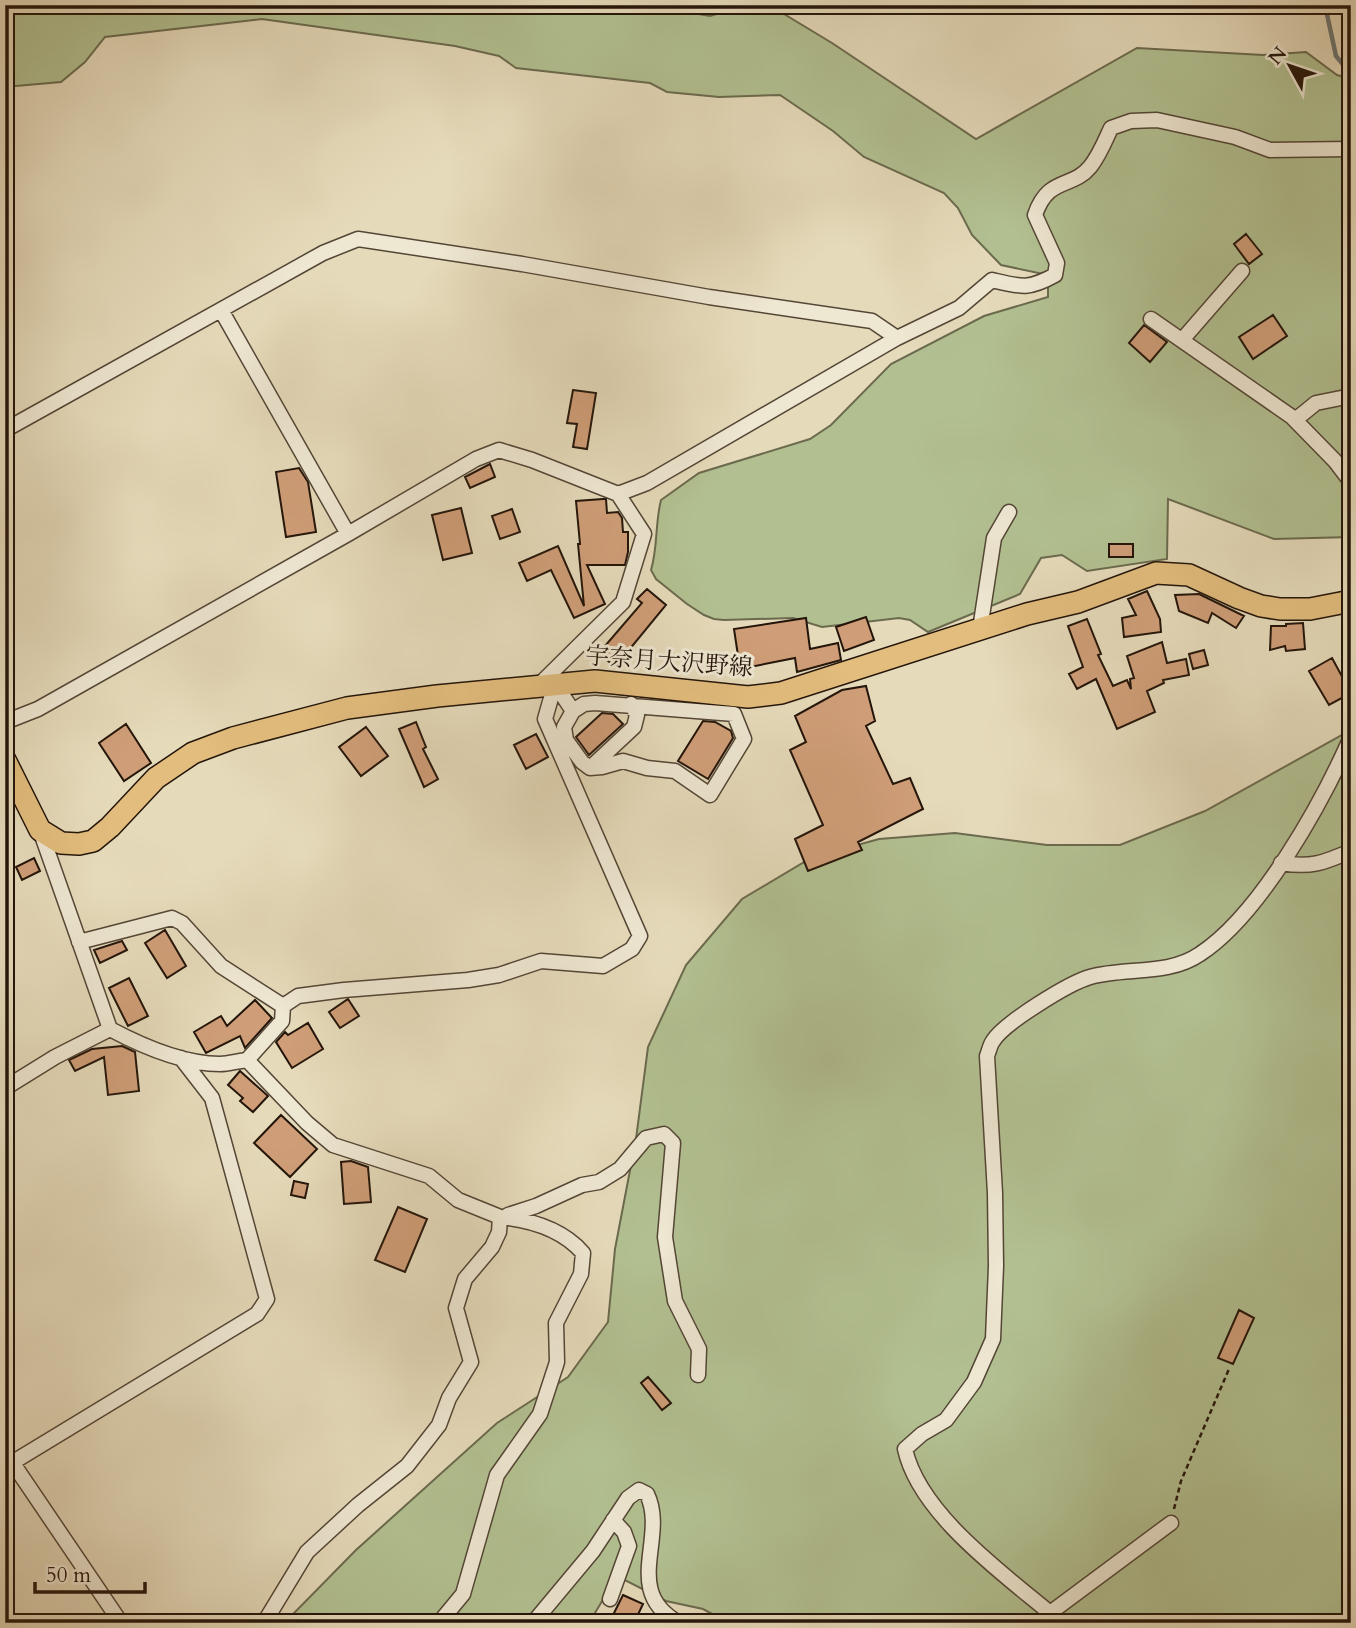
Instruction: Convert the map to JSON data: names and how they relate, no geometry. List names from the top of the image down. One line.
{"streets":{"main road":["宇奈月大沢野線"]},"scale_bar":"50 m","north":"top left"}
